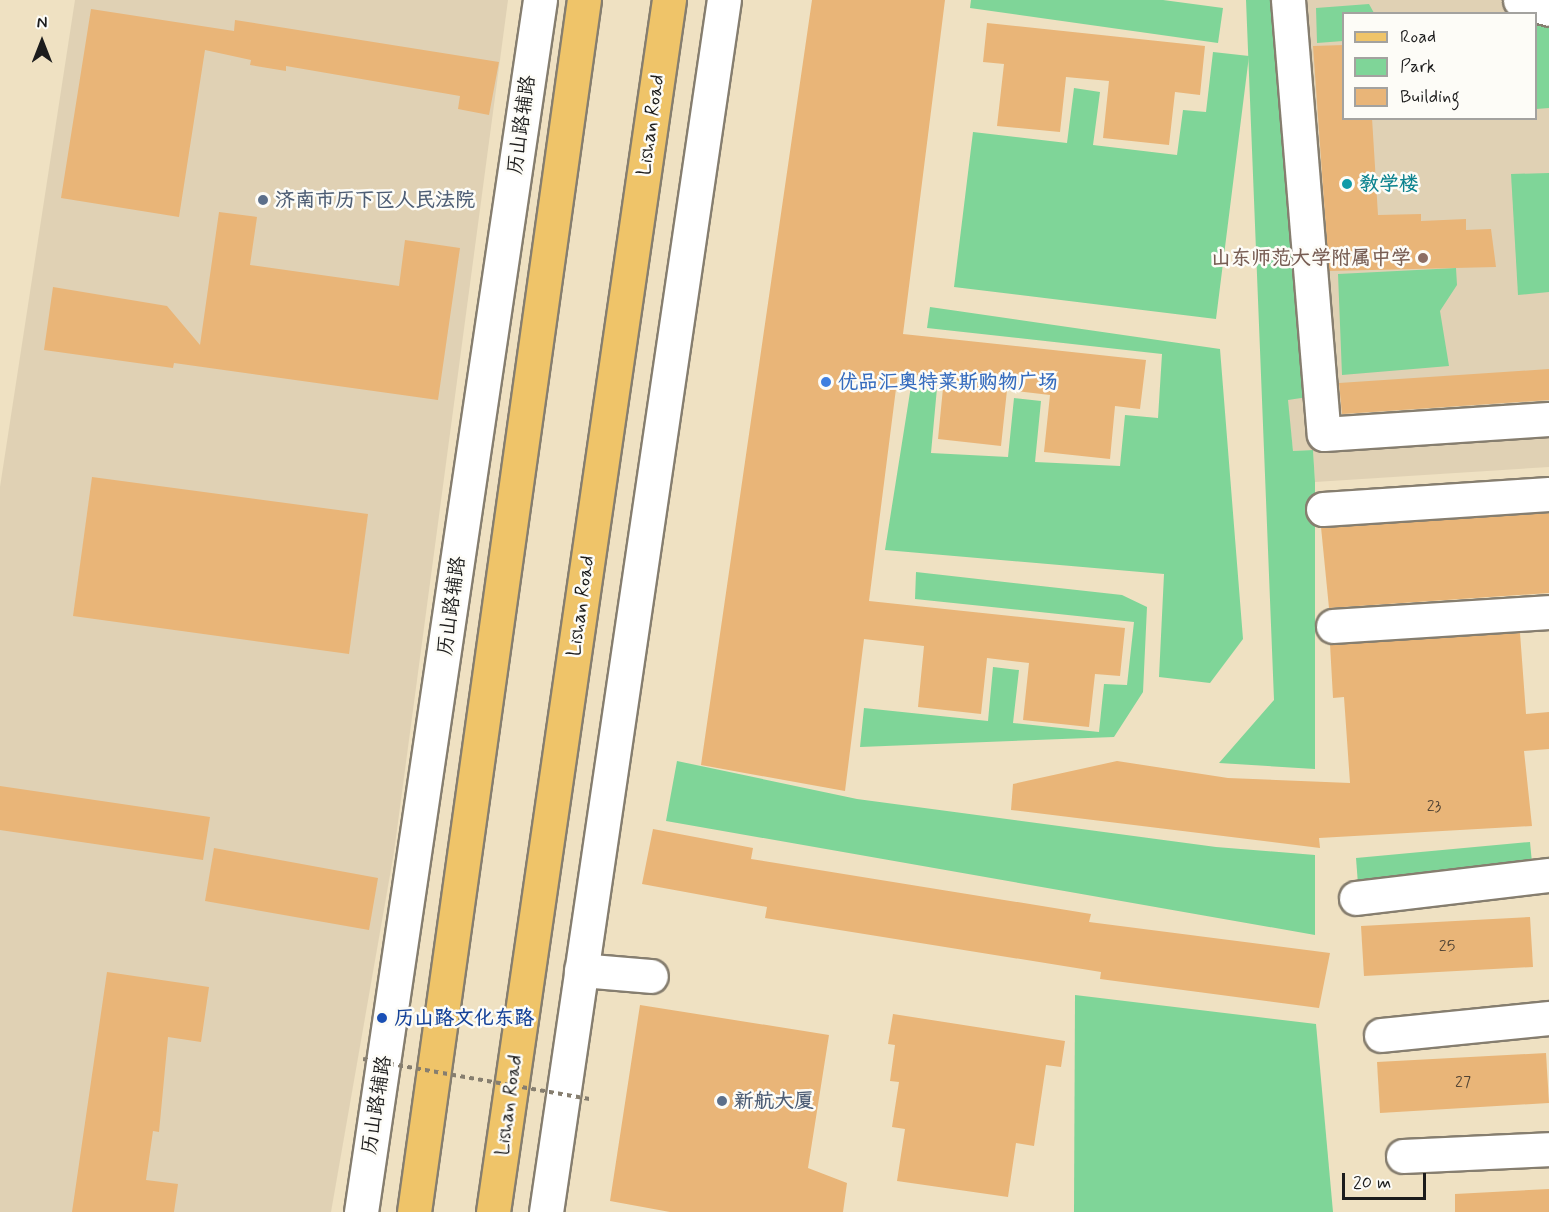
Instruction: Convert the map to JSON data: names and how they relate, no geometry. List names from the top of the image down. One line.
{"streets":{"main road":["Lishan Road"],"street":["历山路辅路"]},"places":["教学楼","济南市历下区人民法院","山东师范大学附属中学","优品汇奥特莱斯购物广场","历山路文化东路","新航大厦"],"house_numbers":["23","25","27"],"legend":["Road","Park","Building"],"scale_bar":"20 m","north":"top"}
